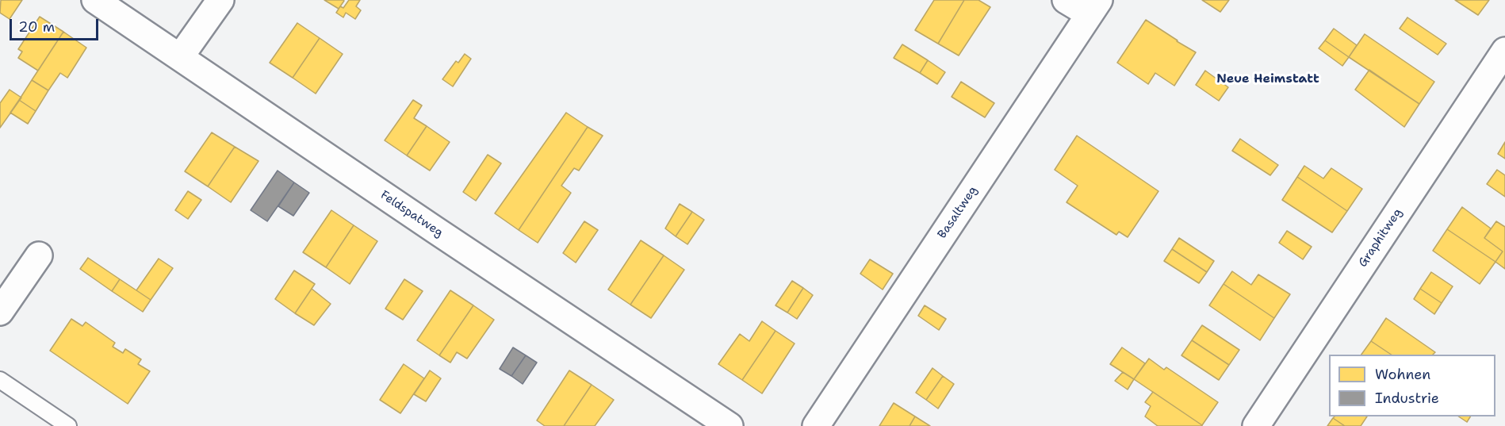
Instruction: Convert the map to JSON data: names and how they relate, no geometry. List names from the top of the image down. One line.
{"streets":{"street":["Basaltweg","Feldspatweg","Graphitweg"]},"districts":["Neue Heimstatt"],"legend":["Wohnen","Industrie"],"scale_bar":"20 m"}
